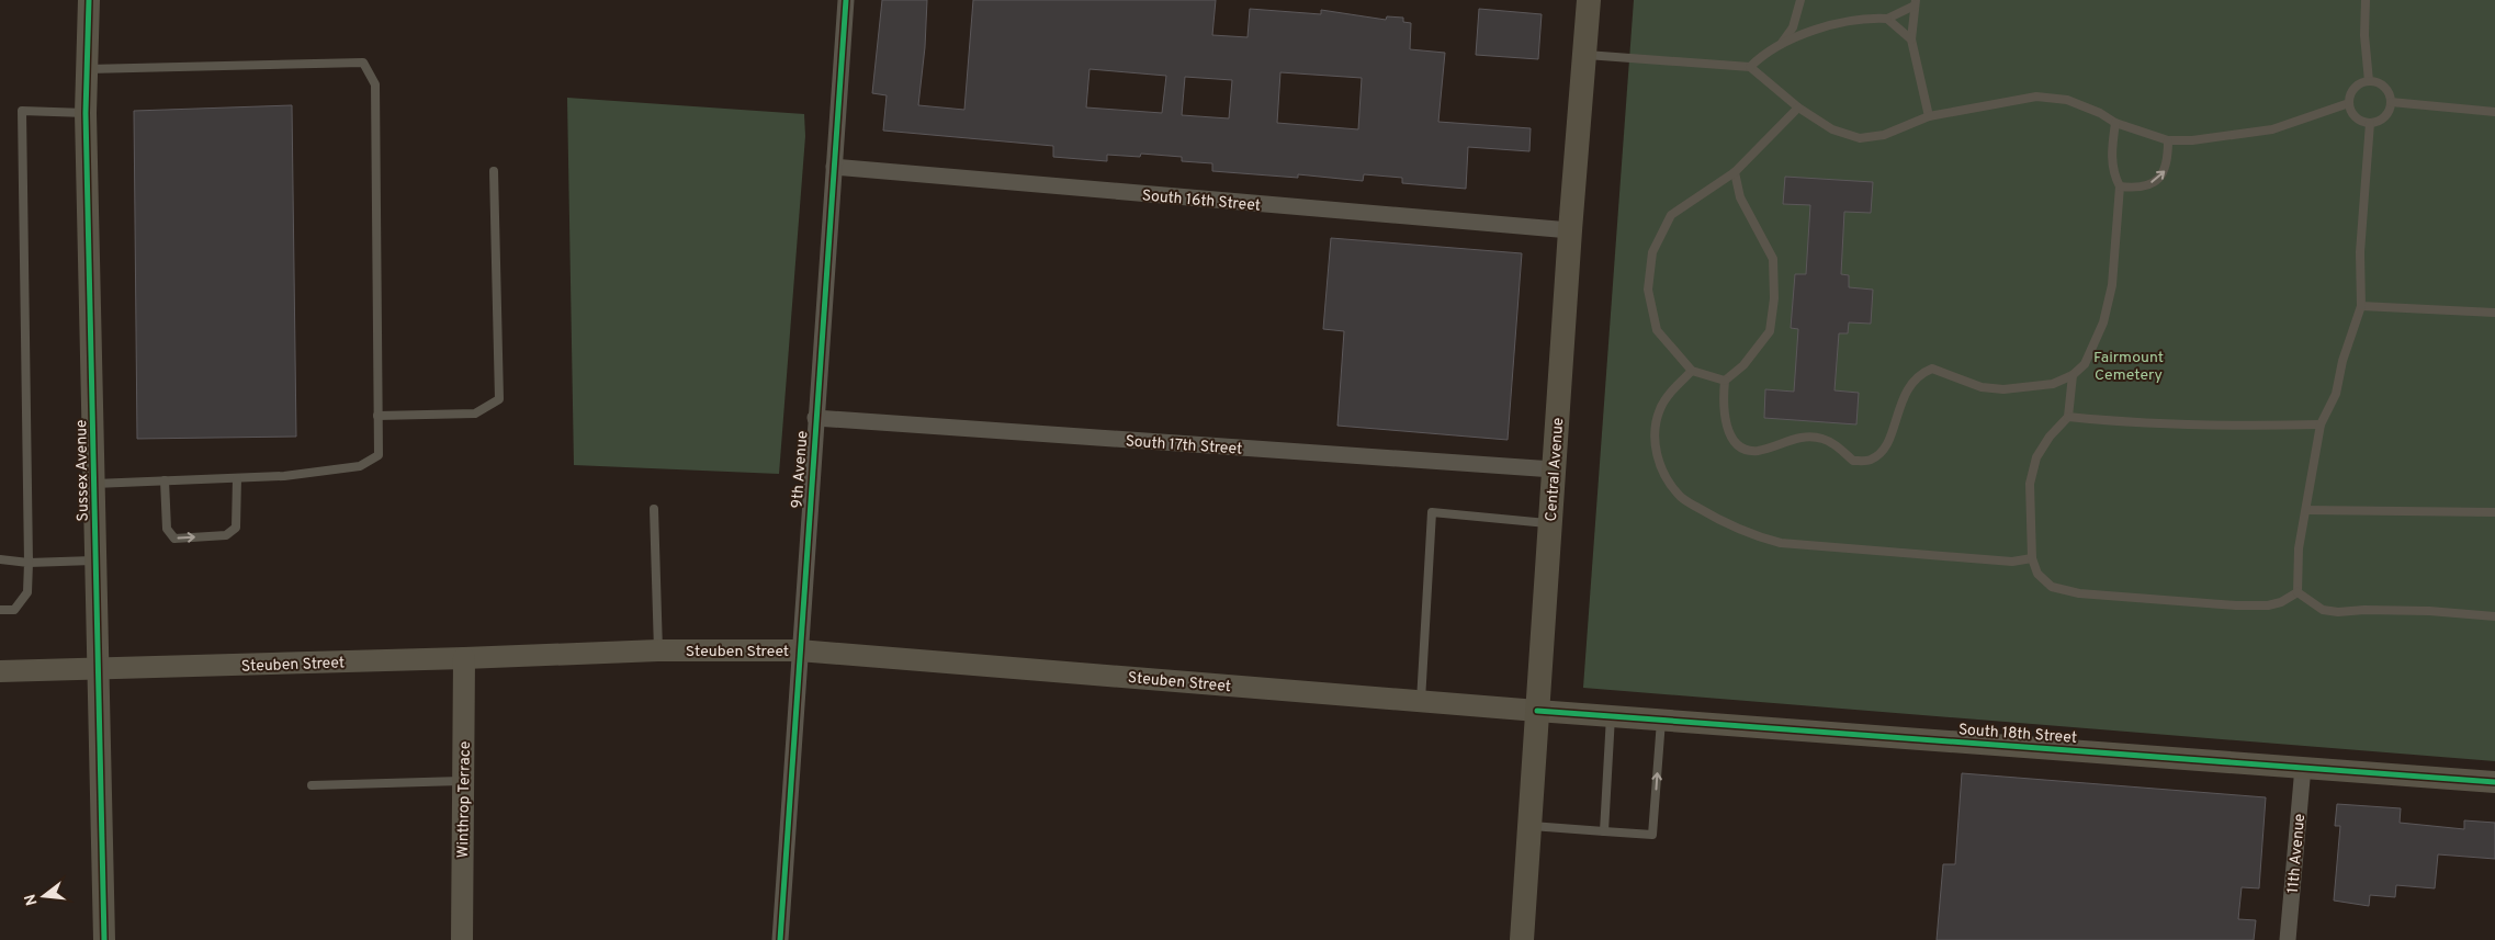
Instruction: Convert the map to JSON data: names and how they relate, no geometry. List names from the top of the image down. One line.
{"streets":{"main road":["Central Avenue"],"street":["South 16th Street","South 17th Street","9th Avenue","Sussex Avenue","Steuben Street","South 18th Street","Winthrop Terrace","11th Avenue"]},"crossings":[["South 16th Street","9th Avenue"],["South 16th Street","Central Avenue"],["South 17th Street","9th Avenue"],["South 17th Street","Central Avenue"],["9th Avenue","Steuben Street"],["Central Avenue","Steuben Street"],["Central Avenue","South 18th Street"],["Sussex Avenue","Steuben Street"],["Steuben Street","South 18th Street"],["Steuben Street","Winthrop Terrace"],["South 18th Street","11th Avenue"]],"parks":["Fairmount Cemetery"],"north":"left"}
